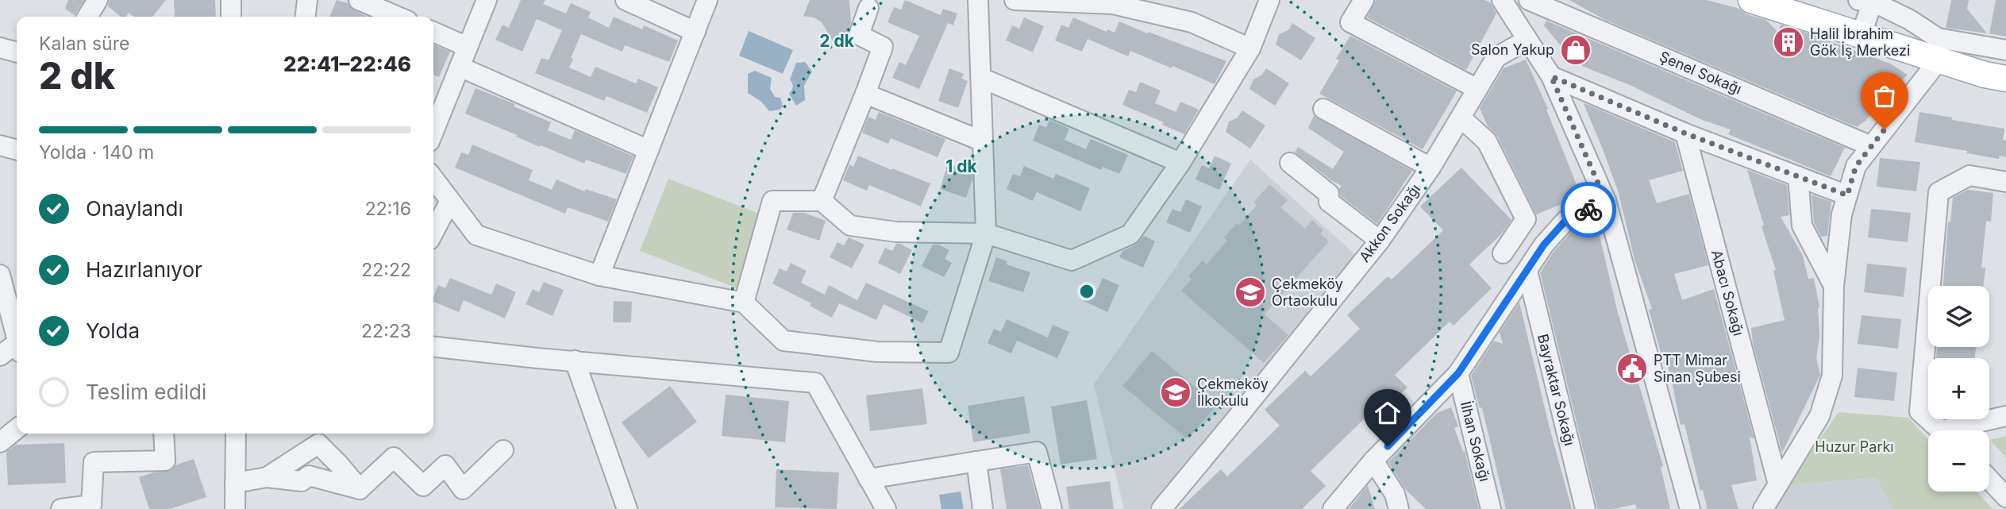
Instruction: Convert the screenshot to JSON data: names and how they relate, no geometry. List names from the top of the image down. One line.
{"streets":{"street":["Şenel Sokağı","Akkon Sokağı","Abacı Sokağı","Bayraktar Sokağı","İlhan Sokağı"]},"parks":["Huzur Parkı"],"places":{"building":["Halil İbrahim Gök İş Merkezi"],"shop":["Salon Yakup"],"school or university":["Çekmeköy Ortaokulu","Çekmeköy İlkokulu"],"public building":["PTT Mimar Sinan Şubesi"]},"page":{"heading":["2 dk","Kalan süre","22:41–22:46"],"bar":"Yolda · 140 m","list":[["Onaylandı","22:16"],["Hazırlanıyor","22:22"],["Yolda","22:23"],"Teslim edildi"],"map_buttons":["+","−"]},"rings":["2 dk","1 dk"]}
